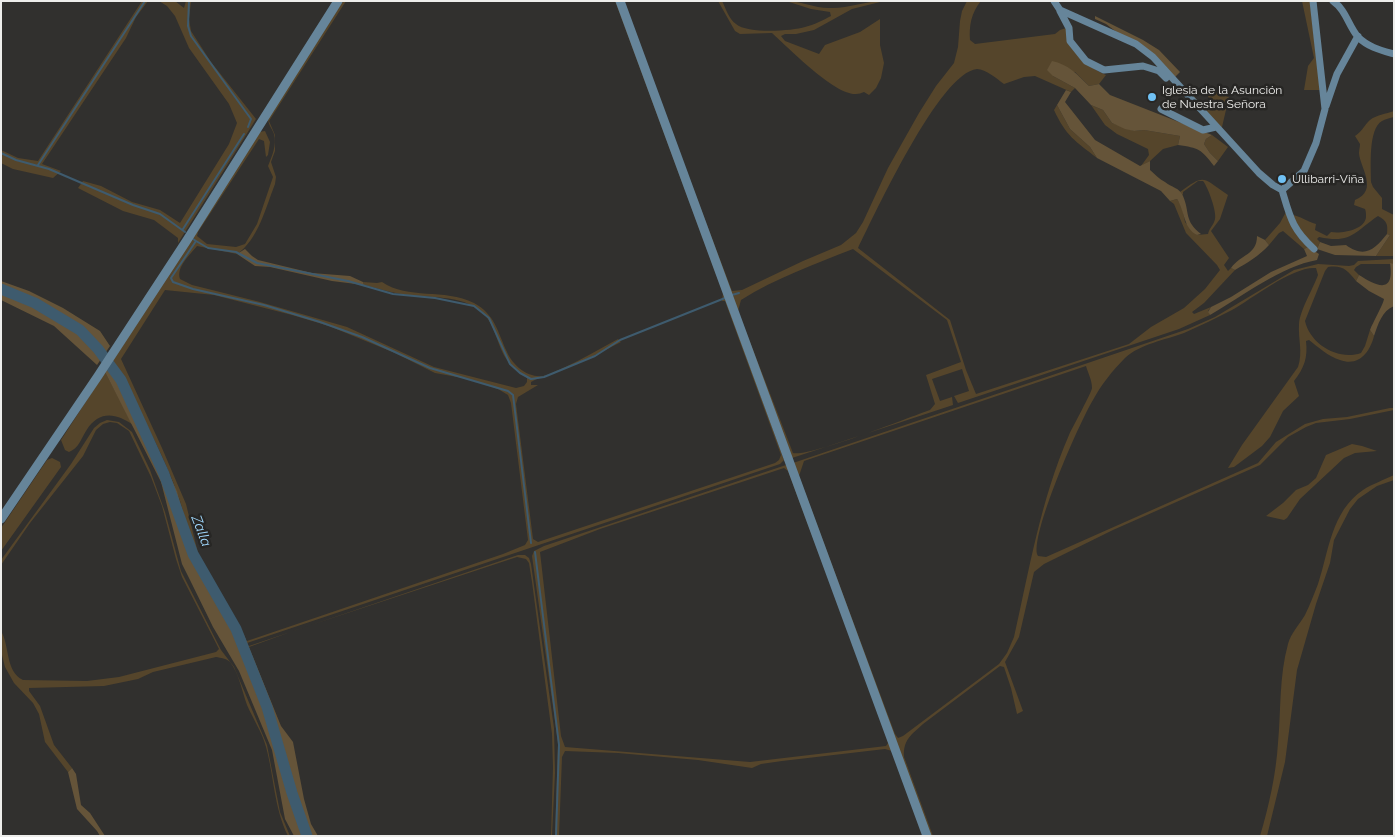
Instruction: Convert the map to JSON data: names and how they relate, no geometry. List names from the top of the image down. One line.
{"water":["Zalla"],"places":["Iglesia de la Asunción de Nuestra Señora","Ullibarri-Viña"]}
